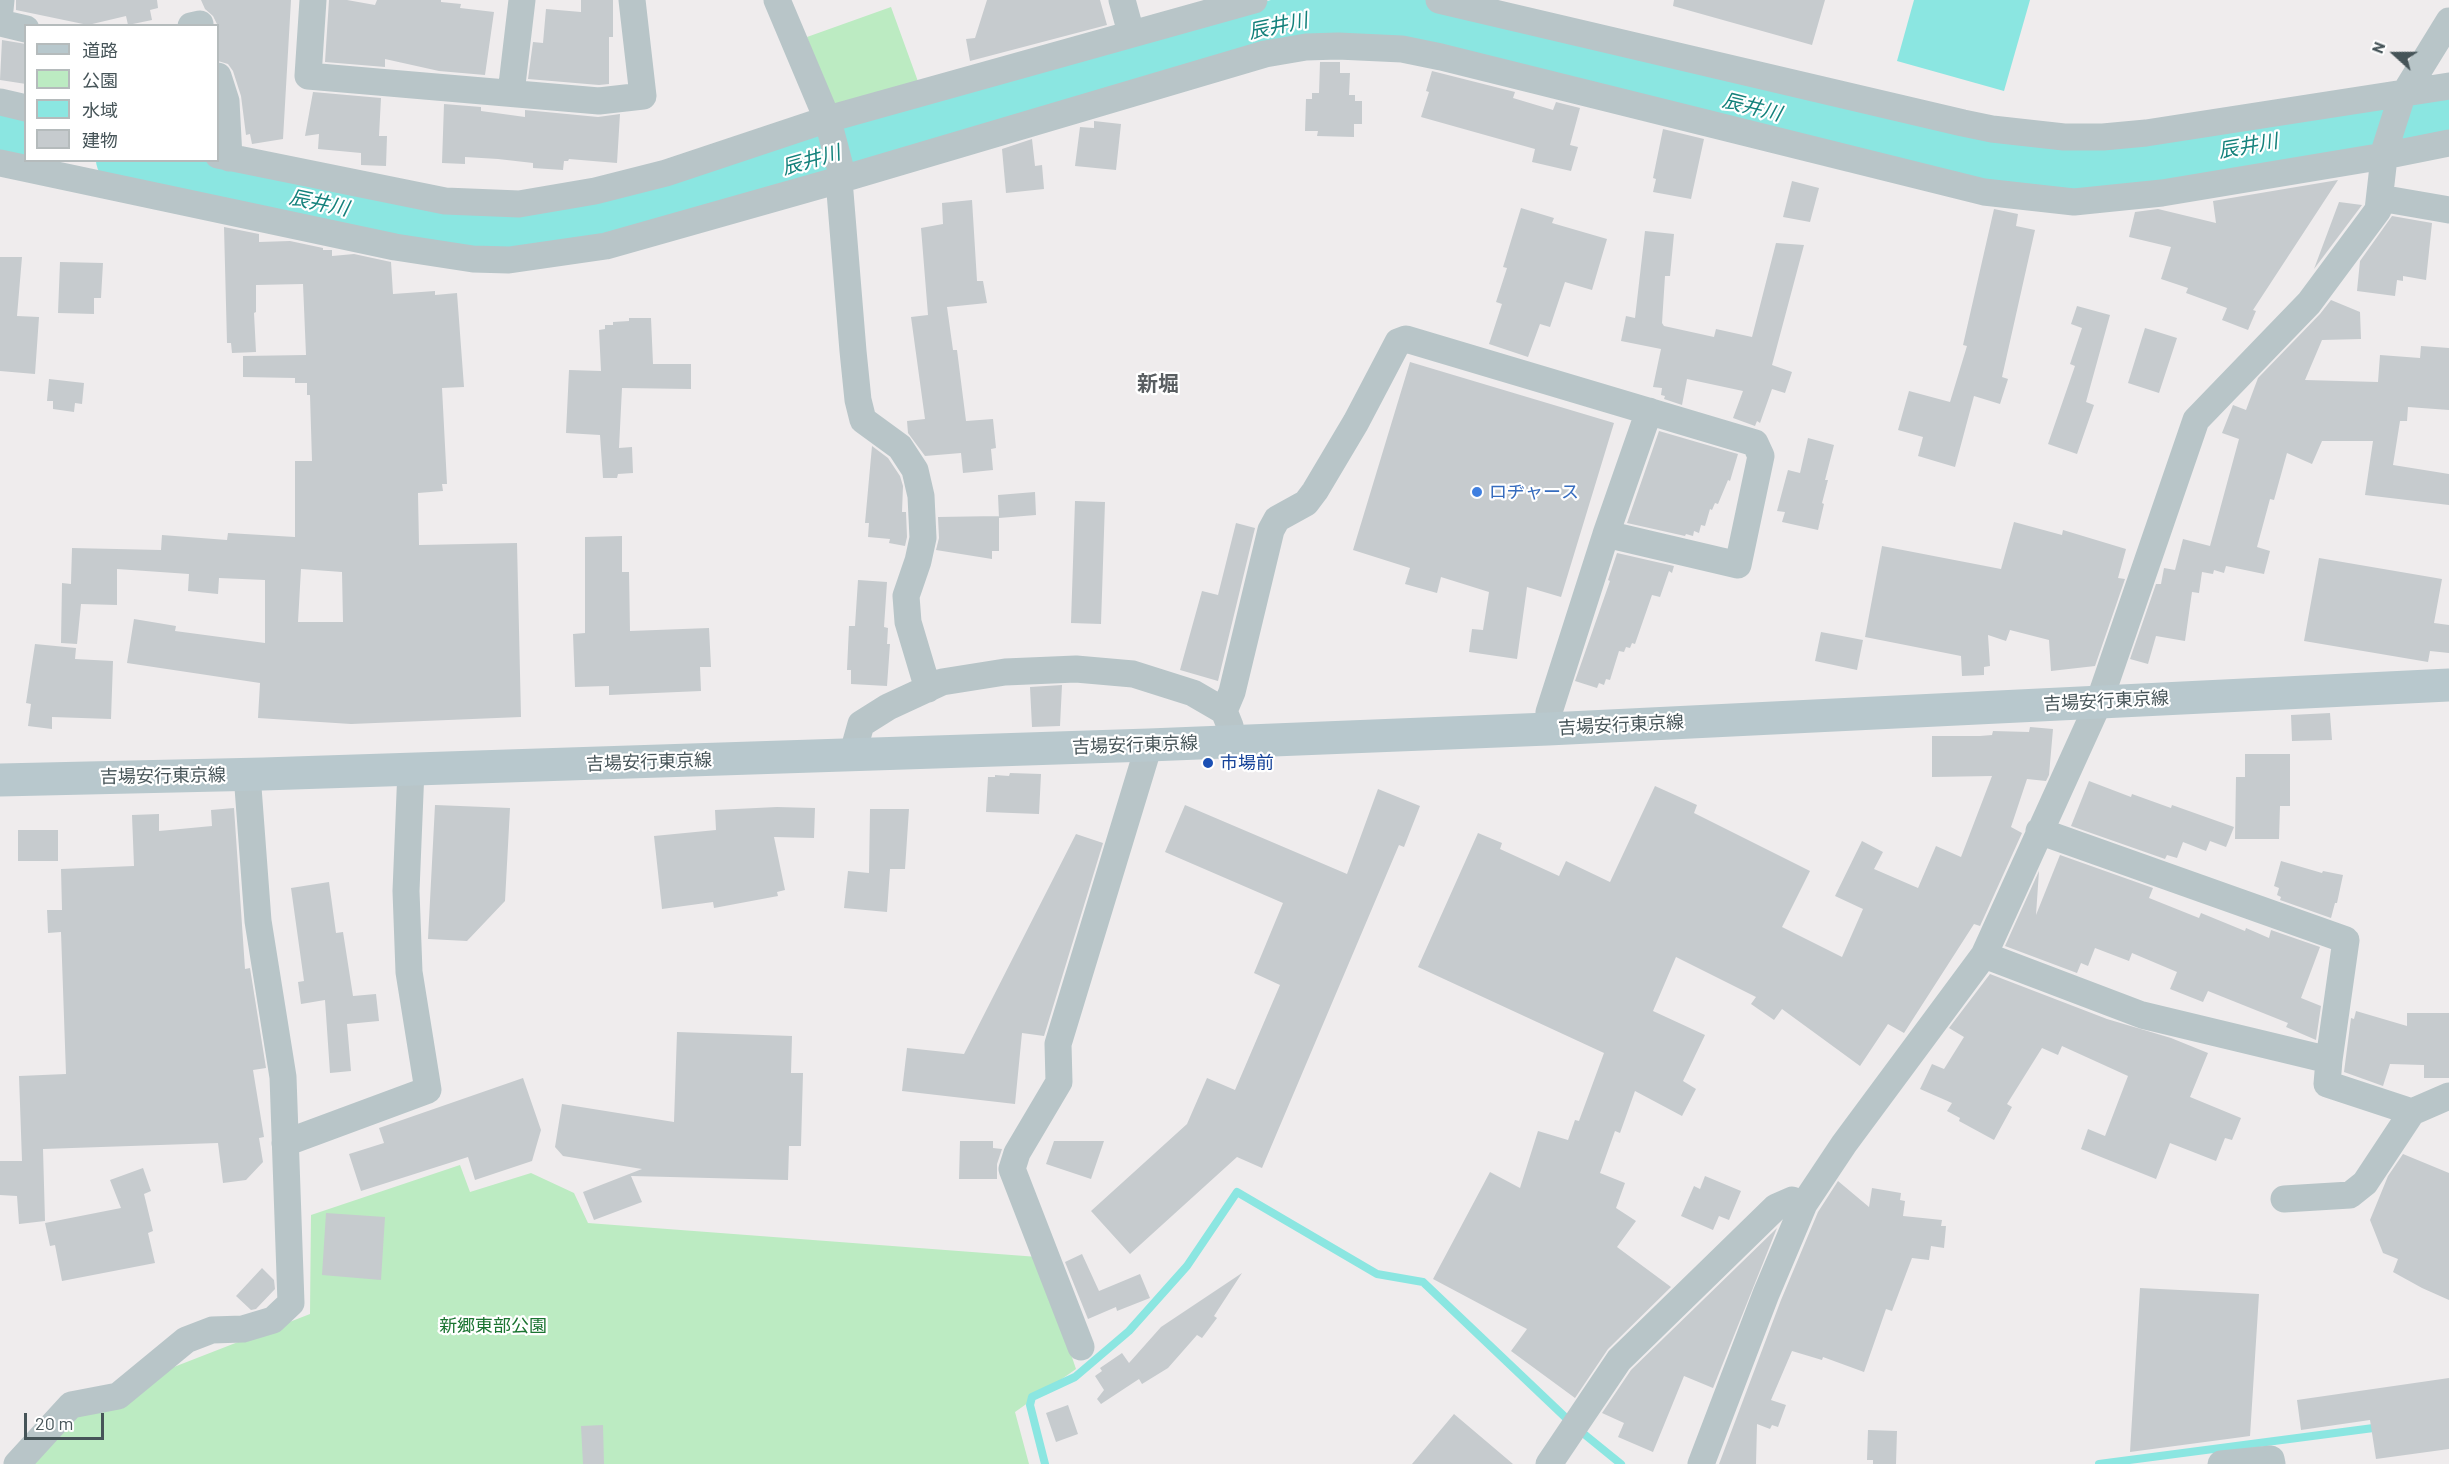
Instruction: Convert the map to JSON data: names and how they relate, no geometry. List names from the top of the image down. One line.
{"streets":{"main road":["吉場安行東京線"]},"districts":["新堀"],"water":["辰井川"],"parks":["新郷東部公園"],"places":["ロヂャース","市場前"],"legend":["道路","公園","水域","建物"],"scale_bar":"20 m","north":"left"}
